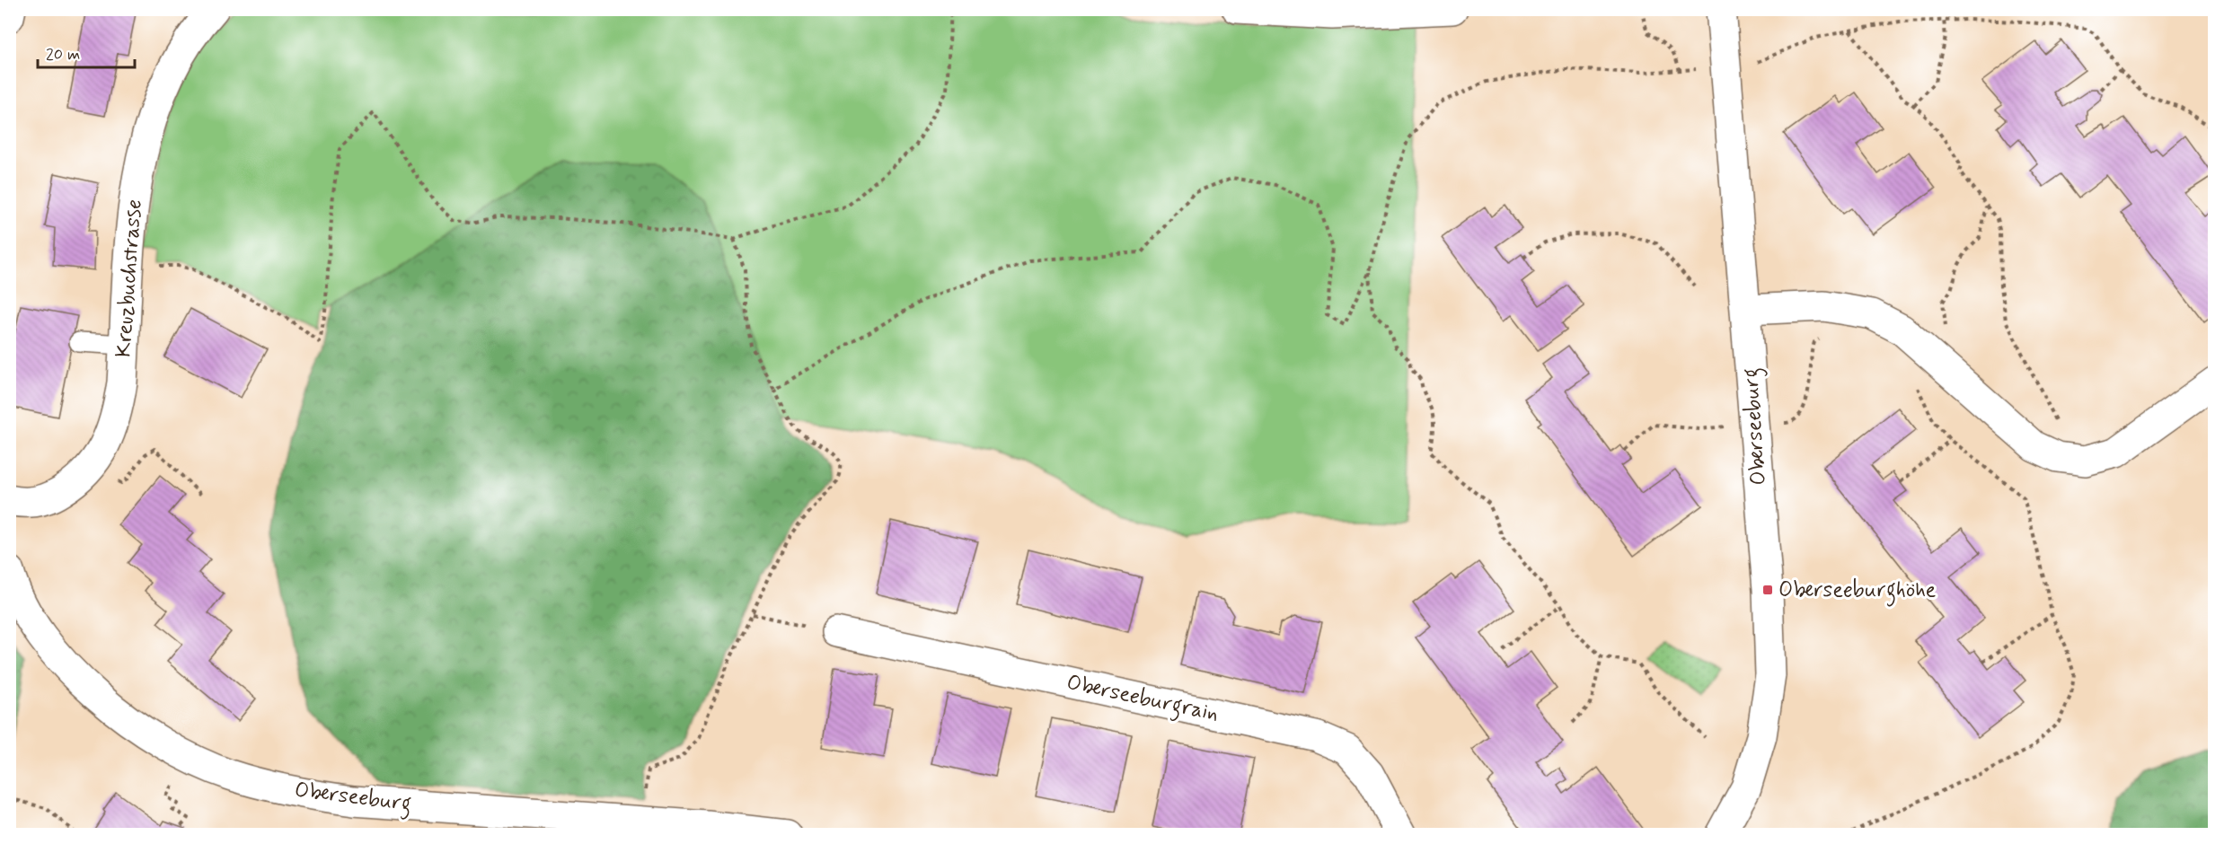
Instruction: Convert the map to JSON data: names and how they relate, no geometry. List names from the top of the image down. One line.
{"streets":{"street":["Kreuzbuchstrasse","Oberseeburg","Oberseeburgrain"]},"places":{"transit":["Oberseeburghöhe"]},"scale_bar":"20 m"}
